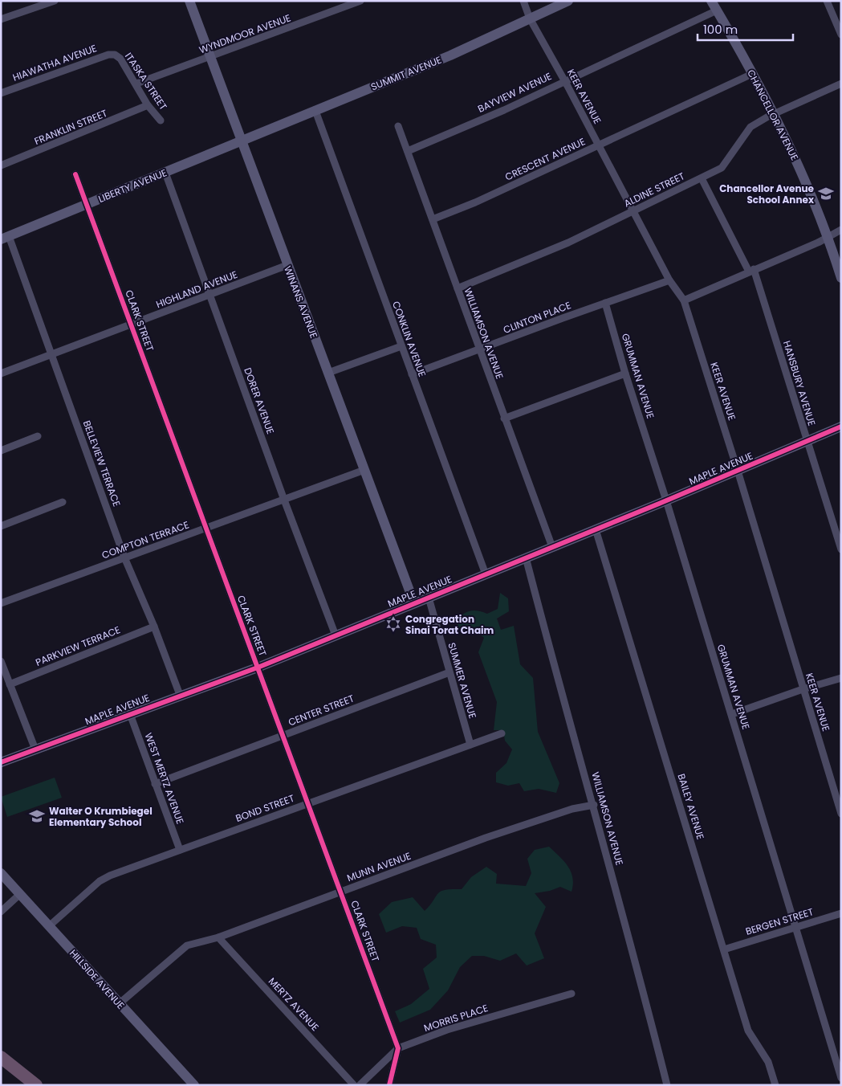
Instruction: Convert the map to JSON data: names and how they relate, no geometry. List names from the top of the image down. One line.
{"streets":{"street":["WYNDMOOR AVENUE","HIAWATHA AVENUE","SUMMIT AVENUE","ITASKA STREET","BAYVIEW AVENUE","KEER AVENUE","CHANCELLOR AVENUE","FRANKLIN STREET","CRESCENT AVENUE","LIBERTY AVENUE","ALDINE STREET","HIGHLAND AVENUE","WINANS AVENUE","CLINTON PLACE","CLARK STREET","WILLIAMSON AVENUE","CONKLIN AVENUE","GRUMMAN AVENUE","HANSBURY AVENUE","DORER AVENUE","BELLEVIEW TERRACE","MAPLE AVENUE","COMPTON TERRACE","PARKVIEW TERRACE","SUMMER AVENUE","CENTER STREET","WEST MERTZ AVENUE","BAILEY AVENUE","BOND STREET","MUNN AVENUE","BERGEN STREET","HILLSIDE AVENUE","MERTZ AVENUE","MORRIS PLACE"]},"crossings":[["WYNDMOOR AVENUE","ITASKA STREET"],["WYNDMOOR AVENUE","WINANS AVENUE"],["HIAWATHA AVENUE","ITASKA STREET"],["SUMMIT AVENUE","KEER AVENUE"],["SUMMIT AVENUE","LIBERTY AVENUE"],["SUMMIT AVENUE","WINANS AVENUE"],["SUMMIT AVENUE","CONKLIN AVENUE"],["ITASKA STREET","FRANKLIN STREET"],["BAYVIEW AVENUE","KEER AVENUE"],["BAYVIEW AVENUE","CHANCELLOR AVENUE"],["BAYVIEW AVENUE","WILLIAMSON AVENUE"],["KEER AVENUE","CRESCENT AVENUE"],["KEER AVENUE","ALDINE STREET"],["KEER AVENUE","CLINTON PLACE"],["KEER AVENUE","MAPLE AVENUE"],["CHANCELLOR AVENUE","CRESCENT AVENUE"],["CHANCELLOR AVENUE","ALDINE STREET"],["CRESCENT AVENUE","WILLIAMSON AVENUE"],["LIBERTY AVENUE","WINANS AVENUE"],["LIBERTY AVENUE","CLARK STREET"],["LIBERTY AVENUE","DORER AVENUE"],["LIBERTY AVENUE","BELLEVIEW TERRACE"],["ALDINE STREET","WILLIAMSON AVENUE"],["ALDINE STREET","HANSBURY AVENUE"],["HIGHLAND AVENUE","WINANS AVENUE"],["HIGHLAND AVENUE","CLARK STREET"],["HIGHLAND AVENUE","DORER AVENUE"],["HIGHLAND AVENUE","BELLEVIEW TERRACE"],["WINANS AVENUE","MAPLE AVENUE"],["WINANS AVENUE","COMPTON TERRACE"],["CLINTON PLACE","WILLIAMSON AVENUE"],["CLINTON PLACE","CONKLIN AVENUE"],["CLINTON PLACE","GRUMMAN AVENUE"],["CLARK STREET","MAPLE AVENUE"],["CLARK STREET","COMPTON TERRACE"],["CLARK STREET","CENTER STREET"],["CLARK STREET","BOND STREET"],["CLARK STREET","MUNN AVENUE"],["CLARK STREET","MORRIS PLACE"],["WILLIAMSON AVENUE","MAPLE AVENUE"],["WILLIAMSON AVENUE","MUNN AVENUE"],["CONKLIN AVENUE","MAPLE AVENUE"],["GRUMMAN AVENUE","MAPLE AVENUE"],["GRUMMAN AVENUE","BERGEN STREET"],["HANSBURY AVENUE","MAPLE AVENUE"],["DORER AVENUE","MAPLE AVENUE"],["DORER AVENUE","COMPTON TERRACE"],["BELLEVIEW TERRACE","MAPLE AVENUE"],["BELLEVIEW TERRACE","COMPTON TERRACE"],["BELLEVIEW TERRACE","PARKVIEW TERRACE"],["MAPLE AVENUE","SUMMER AVENUE"],["MAPLE AVENUE","WEST MERTZ AVENUE"],["MAPLE AVENUE","BAILEY AVENUE"],["SUMMER AVENUE","CENTER STREET"],["SUMMER AVENUE","BOND STREET"],["CENTER STREET","WEST MERTZ AVENUE"],["WEST MERTZ AVENUE","BOND STREET"],["BAILEY AVENUE","BERGEN STREET"],["BOND STREET","HILLSIDE AVENUE"],["MUNN AVENUE","HILLSIDE AVENUE"],["MUNN AVENUE","MERTZ AVENUE"]],"places":{"school or university":["Chancellor Avenue School Annex","Walter O Krumbiegel Elementary School"],"synagogue":["Congregation Sinai Torat Chaim"]},"scale_bar":"100 m"}
